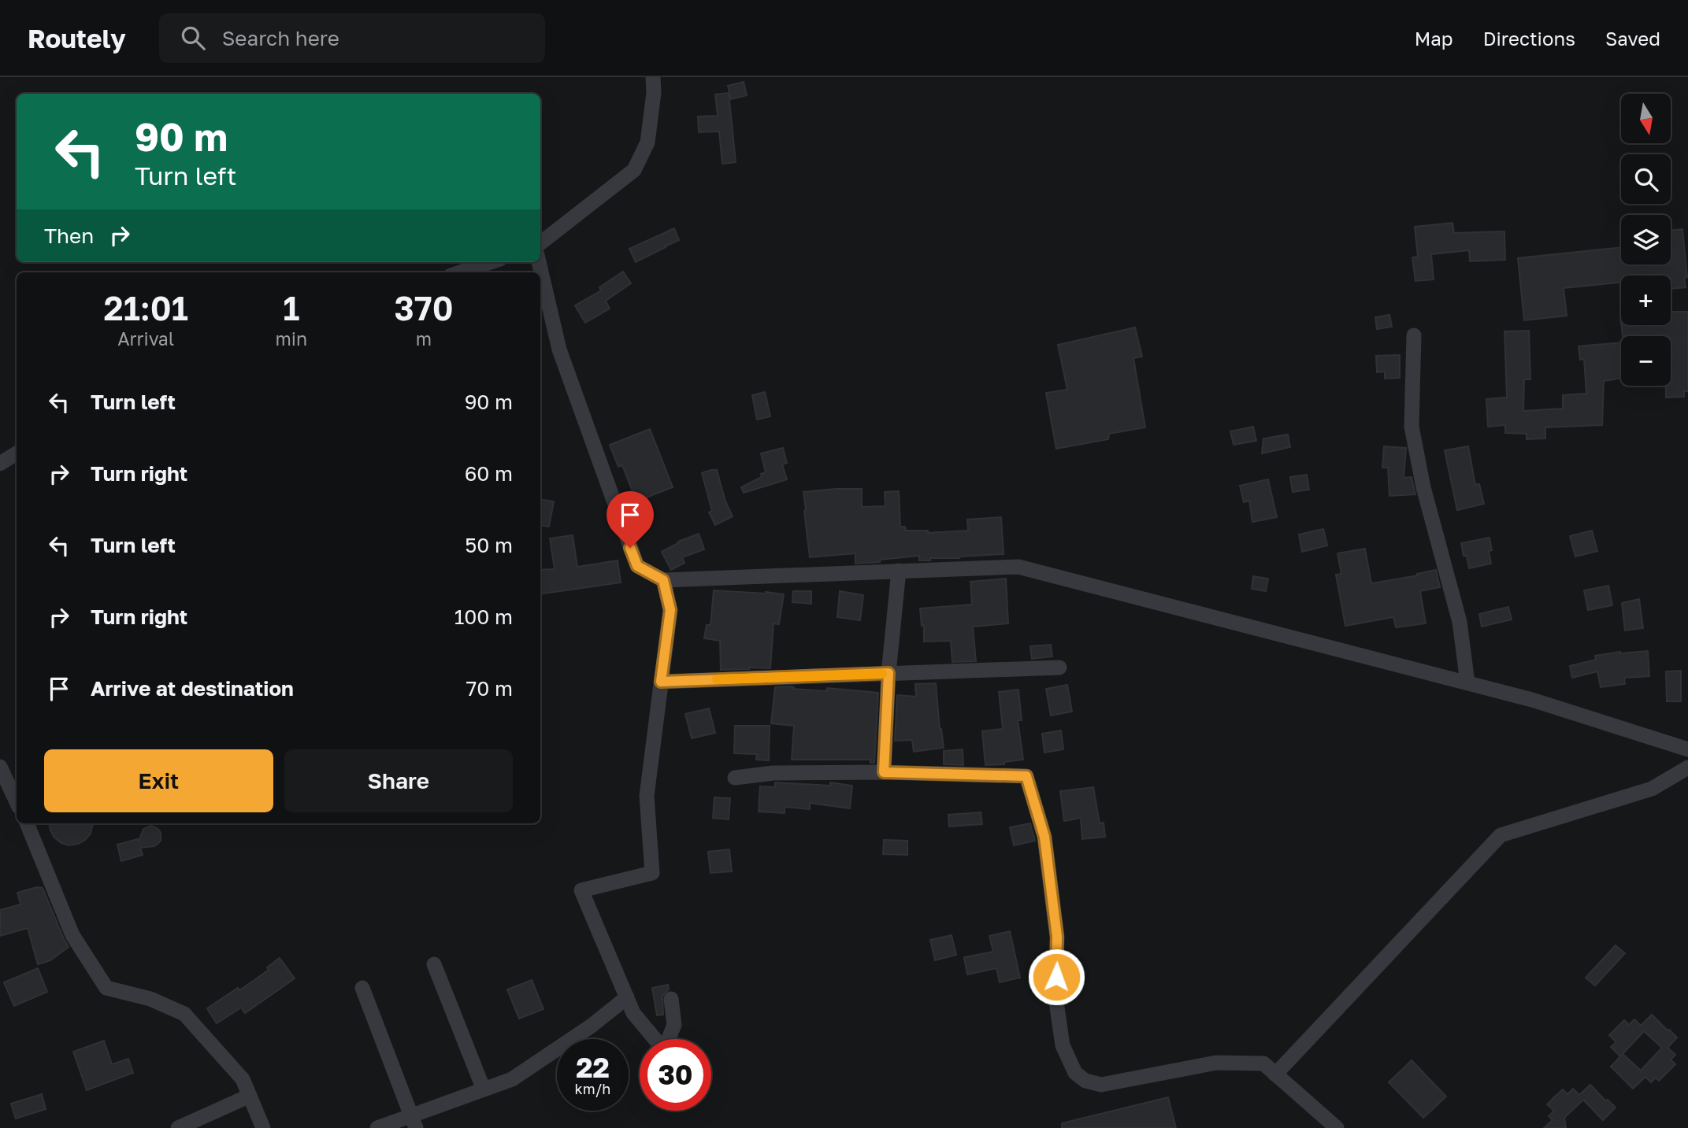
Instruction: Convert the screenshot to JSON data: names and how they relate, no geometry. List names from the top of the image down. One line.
{"north":"bottom","page":{"header":"Routely","search":"Search here","nav":["Map","Directions","Saved"],"map_buttons":["+","−"],"turn":["90 m","Turn left"],"then":"Then","eta":["21:01","Arrival","1","min","370","m"],"list":[{"name":"Turn left","value":"90 m"},{"name":"Turn right","value":"60 m"},{"name":"Turn left","value":"50 m"},{"name":"Turn right","value":"100 m"},{"name":"Arrive at destination","value":"70 m"}],"buttons":["Exit","Share"],"speed":"22 km/h","limit":"30"}}
